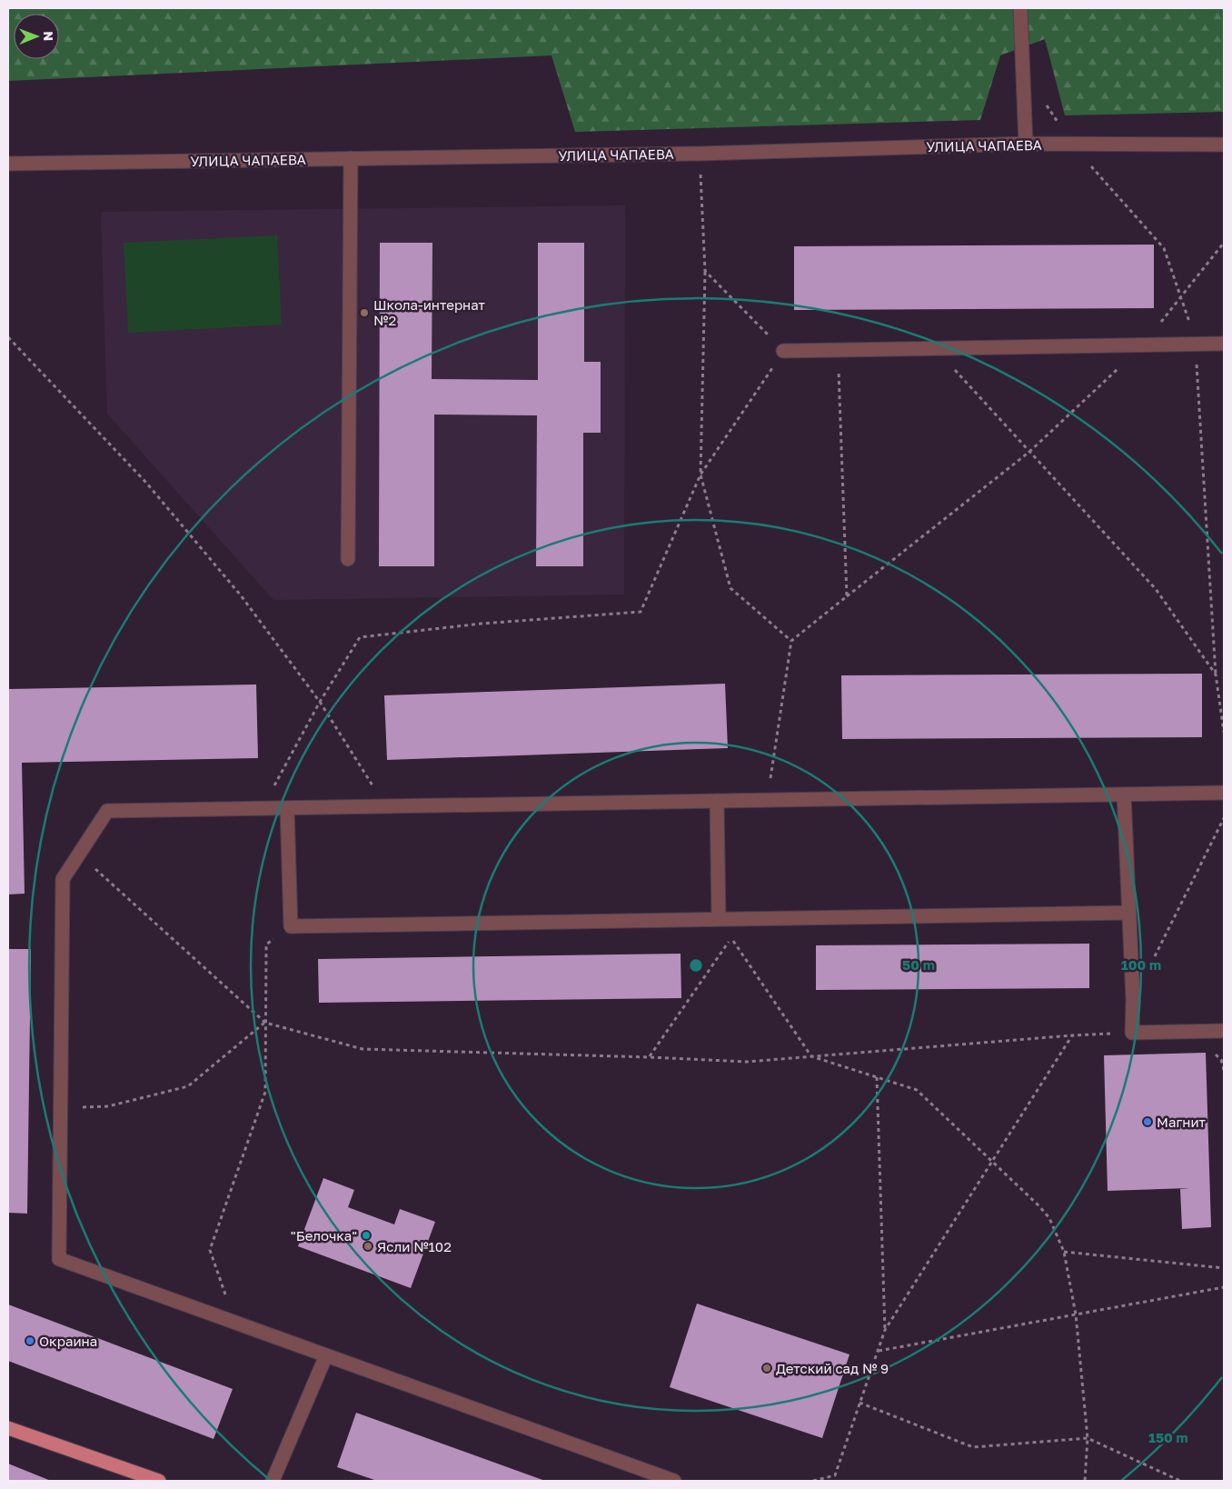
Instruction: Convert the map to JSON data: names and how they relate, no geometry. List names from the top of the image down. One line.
{"streets":{"street":["УЛИЦА ЧАПАЕВА"]},"places":["Школа-интернат №2","Магнит","\"Белочка\"","Ясли №102","Окраина","Детский сад № 9"],"north":"right","rings":["50 m","100 m","150 m"]}
